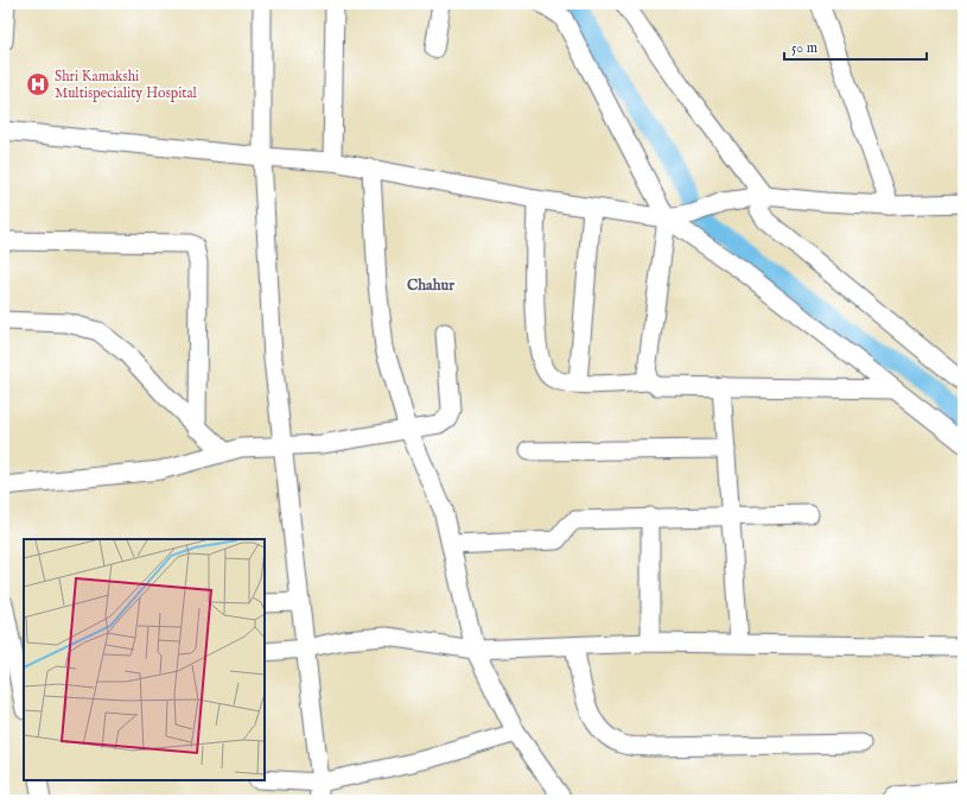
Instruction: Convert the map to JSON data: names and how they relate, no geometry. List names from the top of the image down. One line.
{"districts":["Chahur"],"places":{"hospital":["Shri Kamakshi Multispeciality Hospital"]},"scale_bar":"50 m"}
